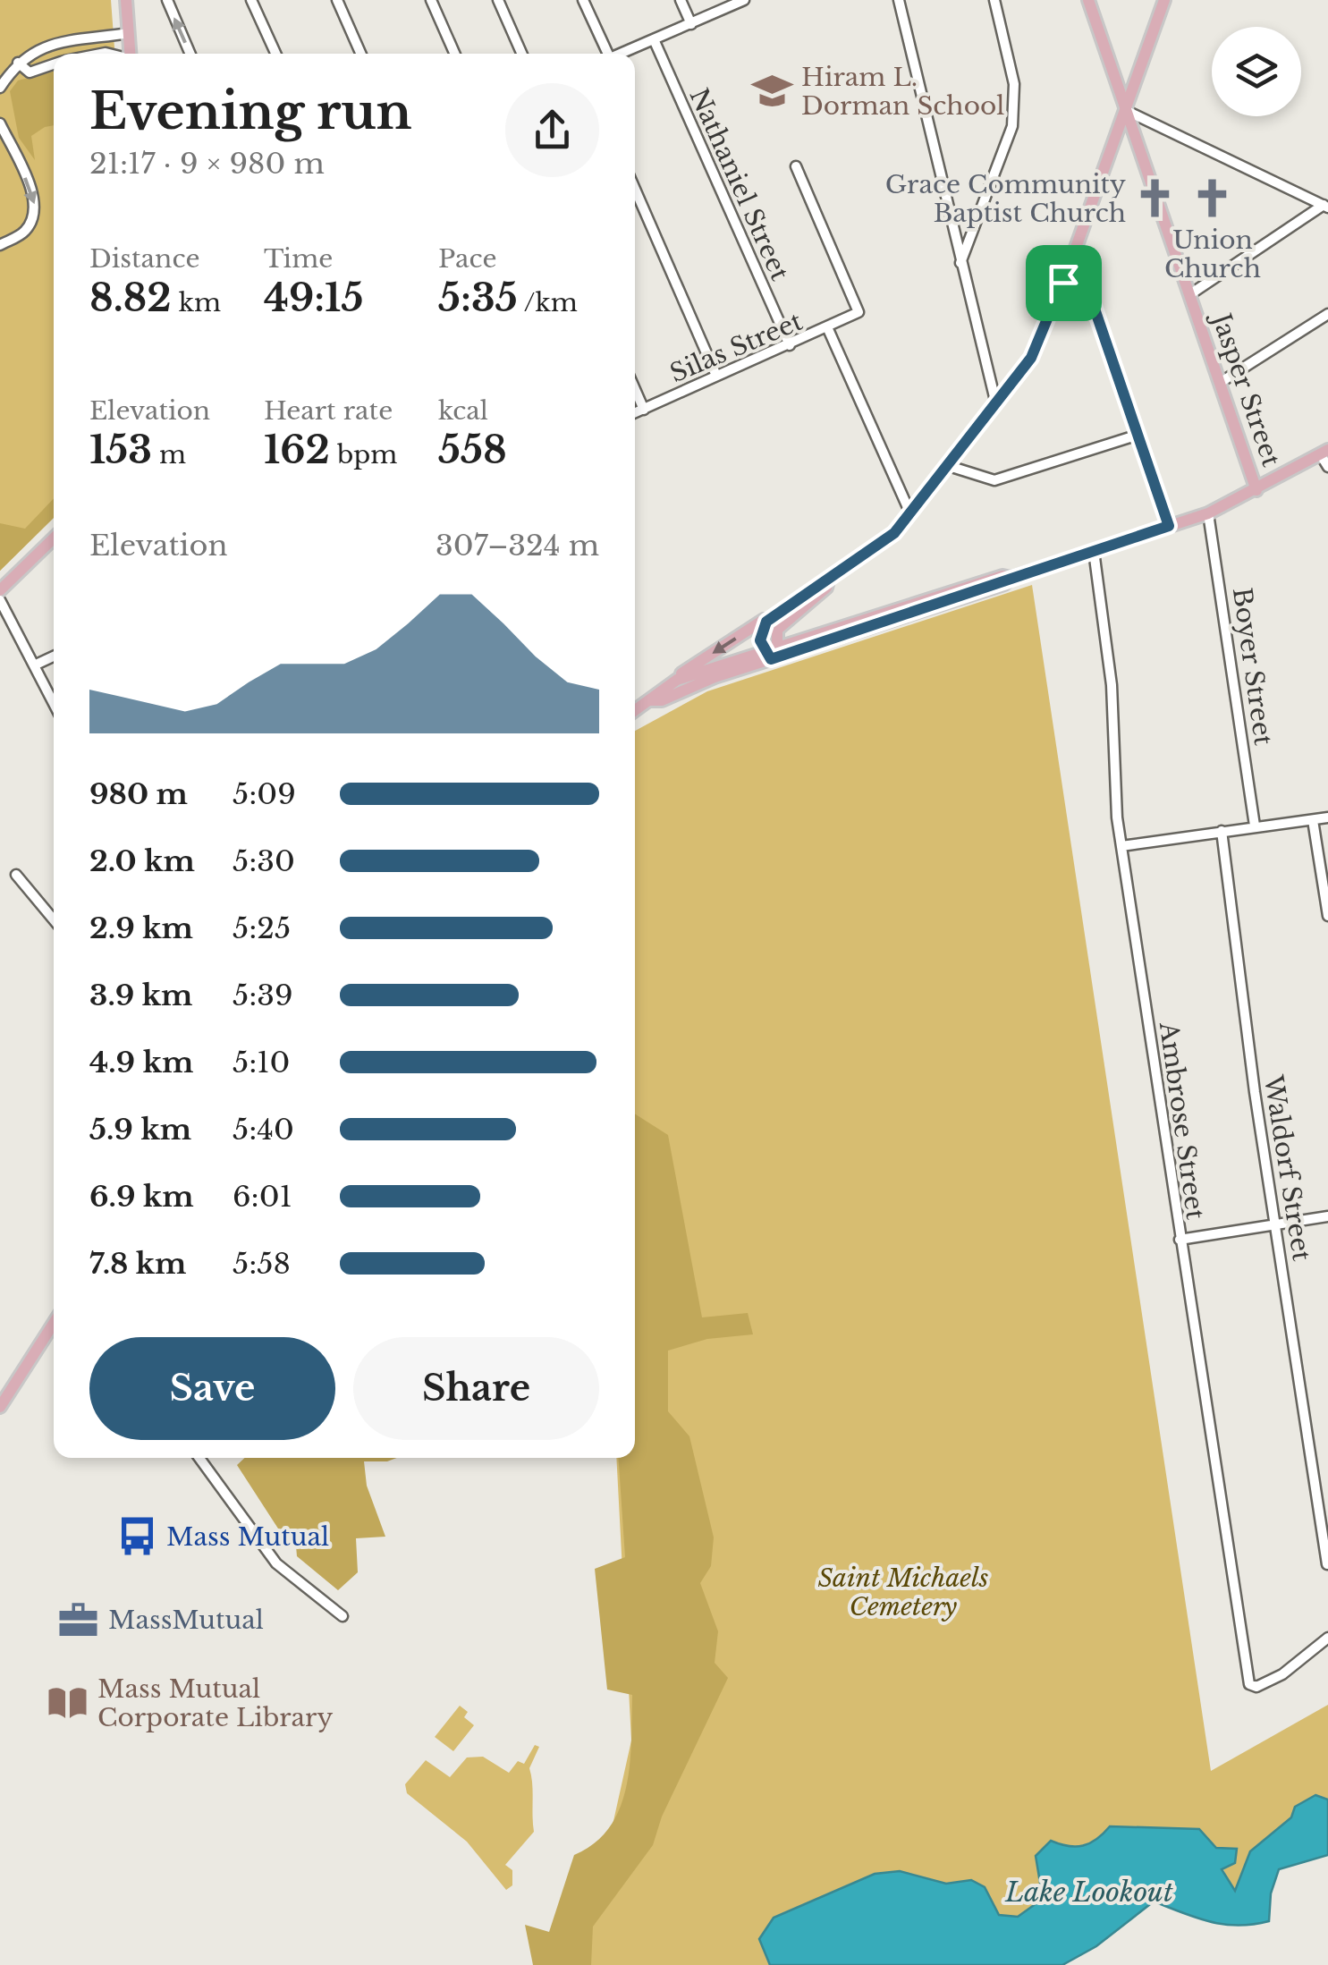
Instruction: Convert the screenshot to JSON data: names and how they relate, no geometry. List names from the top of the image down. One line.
{"streets":{"main road":["Jasper Street"],"street":["Nathaniel Street","Silas Street","Boyer Street","Ambrose Street","Waldorf Street"]},"crossings":[["Nathaniel Street","Silas Street"]],"water":["Lake Lookout"],"parks":["Saint Michaels Cemetery"],"places":{"school or university":["Hiram L. Dorman School"],"church":["Grace Community Baptist Church","Union Church"],"bus stop":["Mass Mutual"],"office":["MassMutual"],"library":["Mass Mutual Corporate Library"]},"page":{"heading":["Evening run","21:17 · 9 × 980 m"],"stats":[["Distance","8.82 km"],["Time","49:15"],["Pace","5:35 /km"],["Elevation","153 m"],["Heart rate","162 bpm"],["kcal","558"]],"chart":["Elevation","307–324 m"],"list":[{"name":"980 m","note":"5:09"},{"name":"2.0 km","note":"5:30"},{"name":"2.9 km","note":"5:25"},{"name":"3.9 km","note":"5:39"},{"name":"4.9 km","note":"5:10"},{"name":"5.9 km","note":"5:40"},{"name":"6.9 km","note":"6:01"},{"name":"7.8 km","note":"5:58"}],"buttons":["Save","Share"]}}
